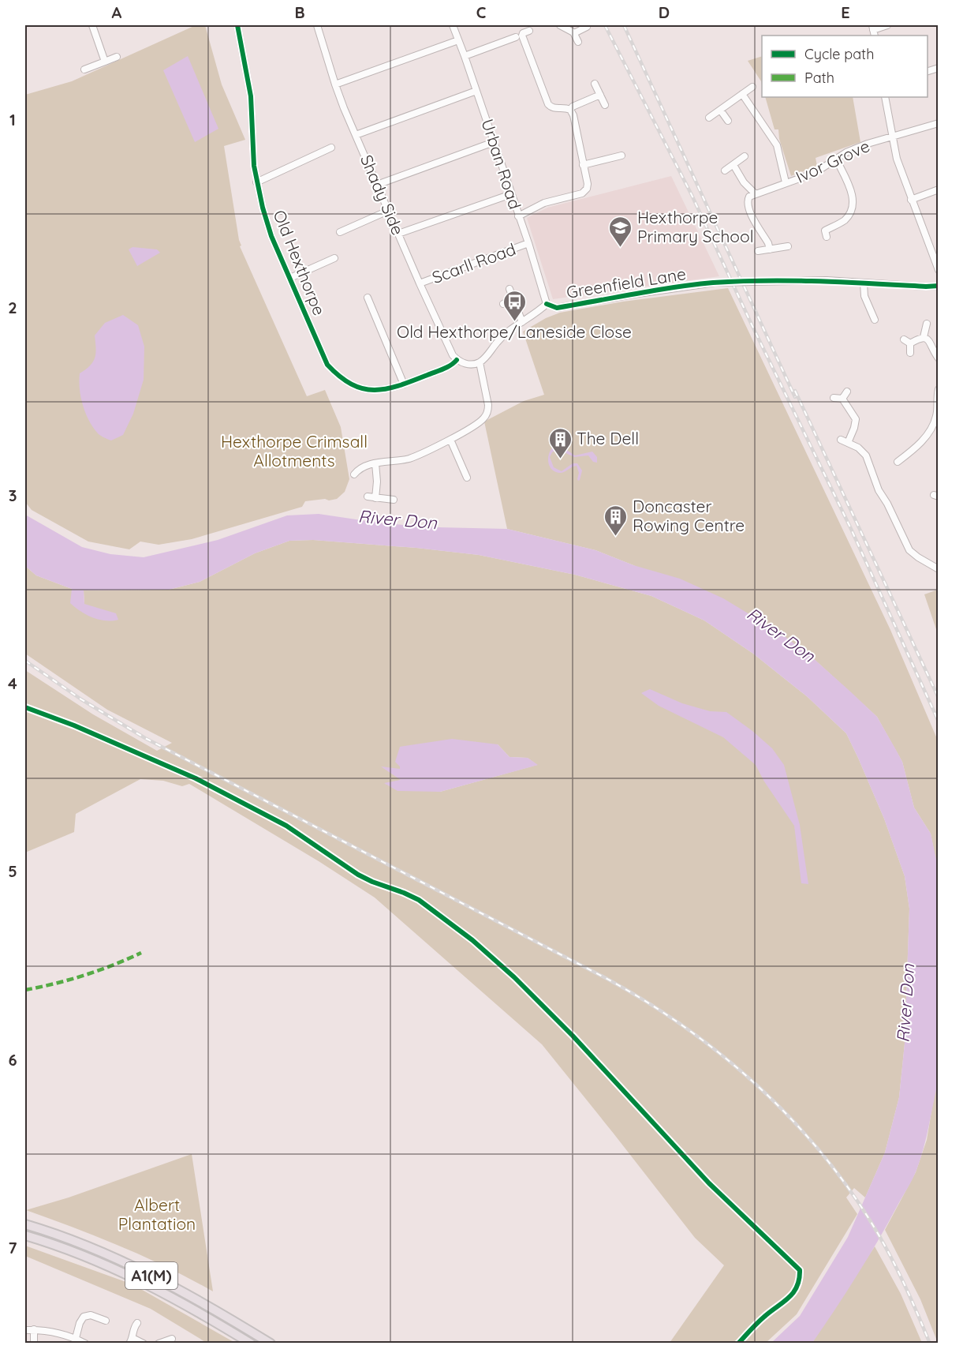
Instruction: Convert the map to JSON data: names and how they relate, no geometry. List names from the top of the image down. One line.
{"streets":{"highway":["A1(M)"],"street":["Ivor Grove","Urban Road","Shady Side","Old Hexthorpe","Scarll Road","Greenfield Lane"]},"crossings":[["Urban Road","Scarll Road"],["Urban Road","Greenfield Lane"],["Shady Side","Old Hexthorpe"],["Shady Side","Scarll Road"]],"water":["River Don"],"parks":["Hexthorpe Crimsall Allotments","Albert Plantation"],"places":{"school or university":["Hexthorpe Primary School"],"bus stop":["Old Hexthorpe/Laneside Close"],"building":["The Dell","Doncaster Rowing Centre"]},"legend":["Cycle path","Path"],"grid":{"columns":["A","B","C","D","E"],"rows":["1","2","3","4","5","6","7"]}}
